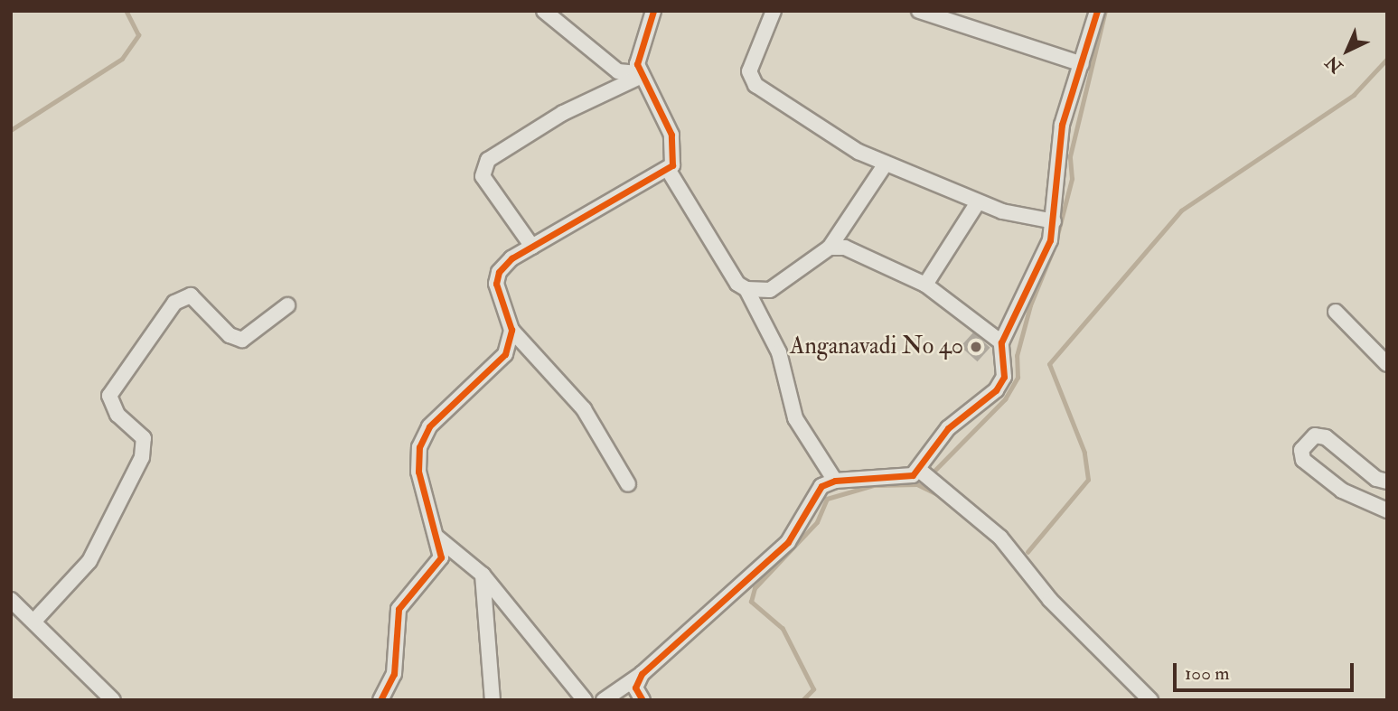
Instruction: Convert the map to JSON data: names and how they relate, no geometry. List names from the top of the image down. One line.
{"places":["Anganavadi No 40"],"scale_bar":"100 m","north":"bottom left"}
